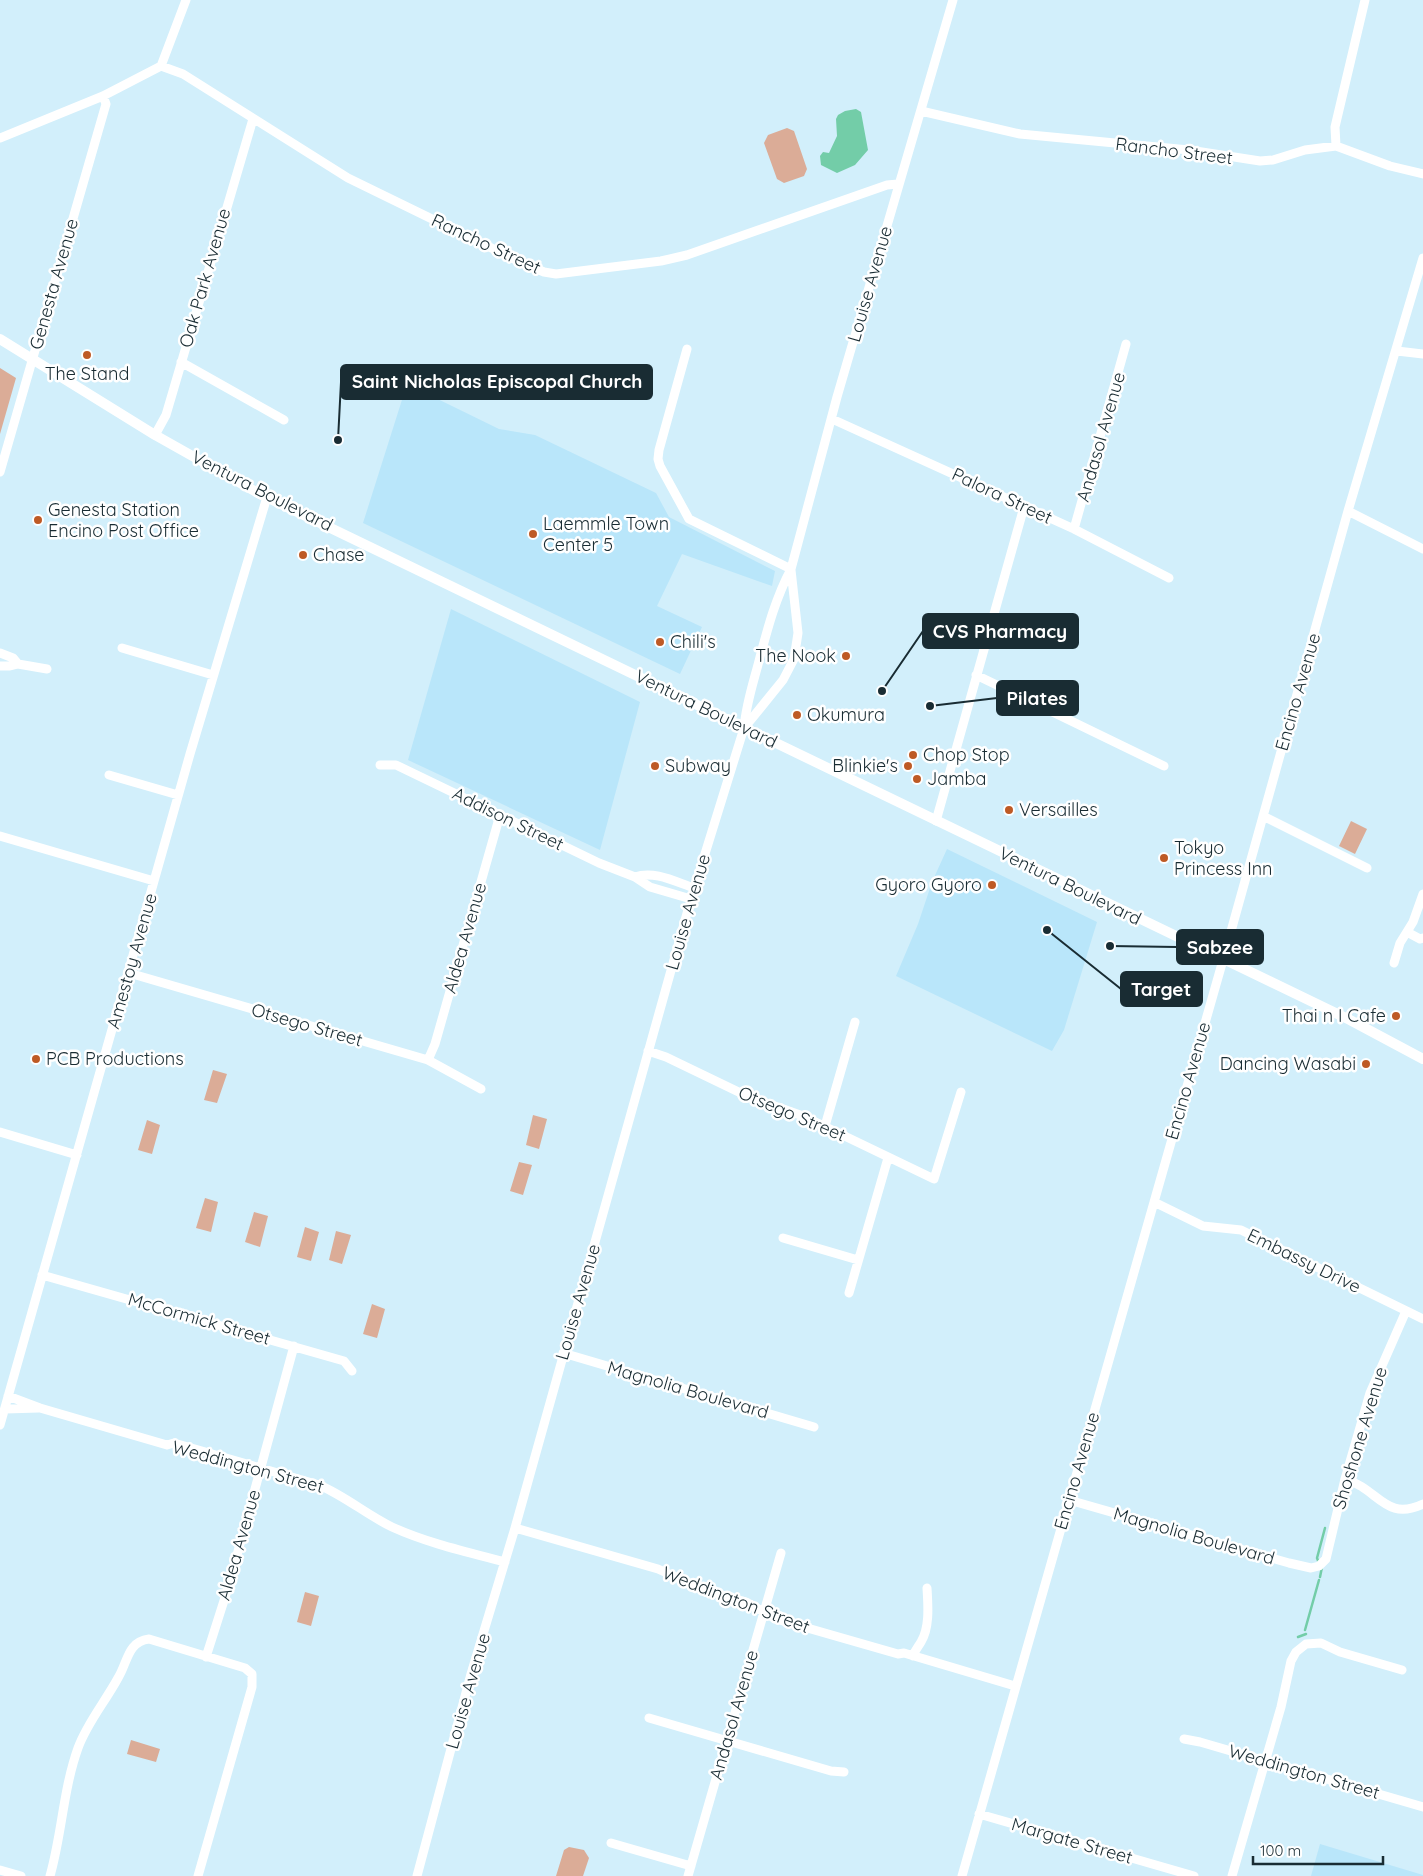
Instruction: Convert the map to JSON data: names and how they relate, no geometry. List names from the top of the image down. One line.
{"streets":{"main road":["Ventura Boulevard"],"street":["Rancho Street","Oak Park Avenue","Genesta Avenue","Louise Avenue","Andasol Avenue","Palora Street","Encino Avenue","Addison Street","Aldea Avenue","Amestoy Avenue","Otsego Street","Embassy Drive","McCormick Street","Magnolia Boulevard","Shoshone Avenue","Weddington Street","Margate Street"]},"crossings":[["Rancho Street","Oak Park Avenue"],["Rancho Street","Louise Avenue"],["Oak Park Avenue","Ventura Boulevard"],["Genesta Avenue","Ventura Boulevard"],["Louise Avenue","Ventura Boulevard"],["Louise Avenue","Palora Street"],["Louise Avenue","Addison Street"],["Louise Avenue","Otsego Street"],["Louise Avenue","Magnolia Boulevard"],["Louise Avenue","Weddington Street"],["Andasol Avenue","Palora Street"],["Andasol Avenue","Weddington Street"],["Ventura Boulevard","Encino Avenue"],["Ventura Boulevard","Amestoy Avenue"],["Encino Avenue","Embassy Drive"],["Encino Avenue","Magnolia Boulevard"],["Encino Avenue","Weddington Street"],["Encino Avenue","Margate Street"],["Addison Street","Aldea Avenue"],["Aldea Avenue","Otsego Street"],["Aldea Avenue","McCormick Street"],["Aldea Avenue","Weddington Street"],["Amestoy Avenue","Otsego Street"],["Amestoy Avenue","McCormick Street"],["Amestoy Avenue","Weddington Street"],["Embassy Drive","Shoshone Avenue"],["Magnolia Boulevard","Shoshone Avenue"]],"places":["The Stand","Saint Nicholas Episcopal Church","Genesta Station Encino Post Office","Laemmle Town Center 5","Chase","Chili's","The Nook","CVS Pharmacy","Pilates","Okumura","Chop Stop","Subway","Blinkie's","Jamba","Versailles","Tokyo Princess Inn","Gyoro Gyoro","Target","Sabzee","Thai n I Cafe","PCB Productions","Dancing Wasabi"],"scale_bar":"100 m"}
